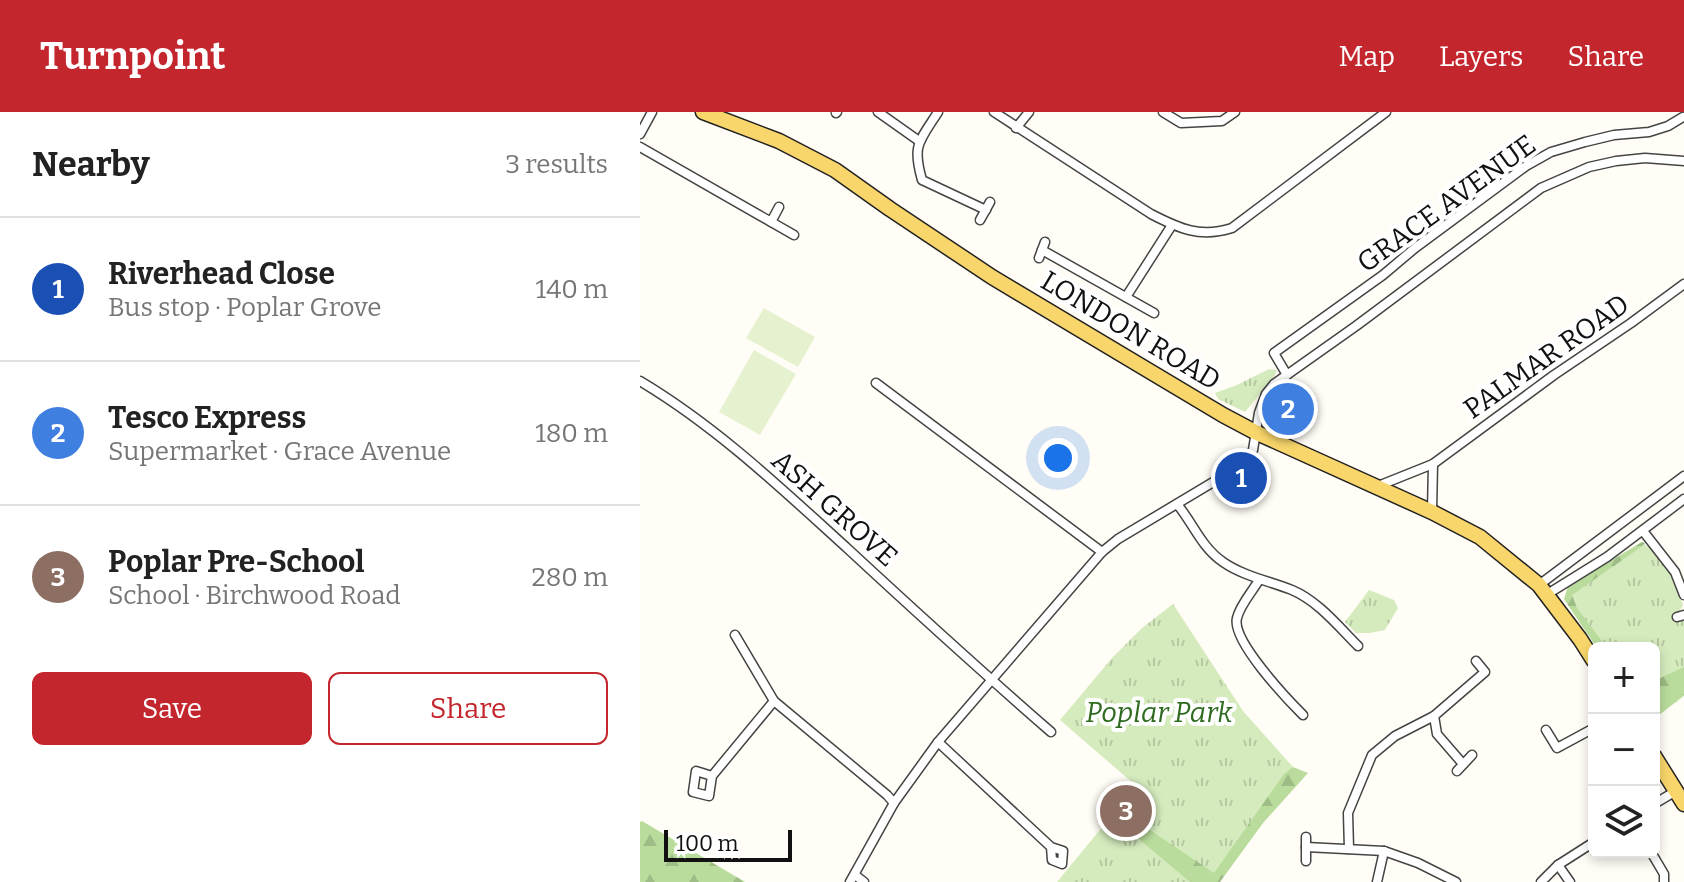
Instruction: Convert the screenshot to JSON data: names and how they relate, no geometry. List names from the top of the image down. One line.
{"streets":{"main road":["LONDON ROAD"],"street":["GRACE AVENUE","PALMAR ROAD","ASH GROVE"]},"crossings":[["GRACE AVENUE","LONDON ROAD"],["GRACE AVENUE","ASH GROVE"],["LONDON ROAD","PALMAR ROAD"]],"parks":["Poplar Park"],"scale_bar":"100 m","page":{"header":"Turnpoint","nav":["Map","Layers","Share"],"heading":["Nearby","3 results"],"list":[{"mark":"1","name":"Riverhead Close","note":"Bus stop · Poplar Grove","value":"140 m"},{"mark":"2","name":"Tesco Express","note":"Supermarket · Grace Avenue","value":"180 m"},{"mark":"3","name":"Poplar Pre-School","note":"School · Birchwood Road","value":"280 m"}],"pins":["2","1","3"],"map_buttons":["+","−"],"buttons":["Save","Share"],"scale":"100 m"}}
